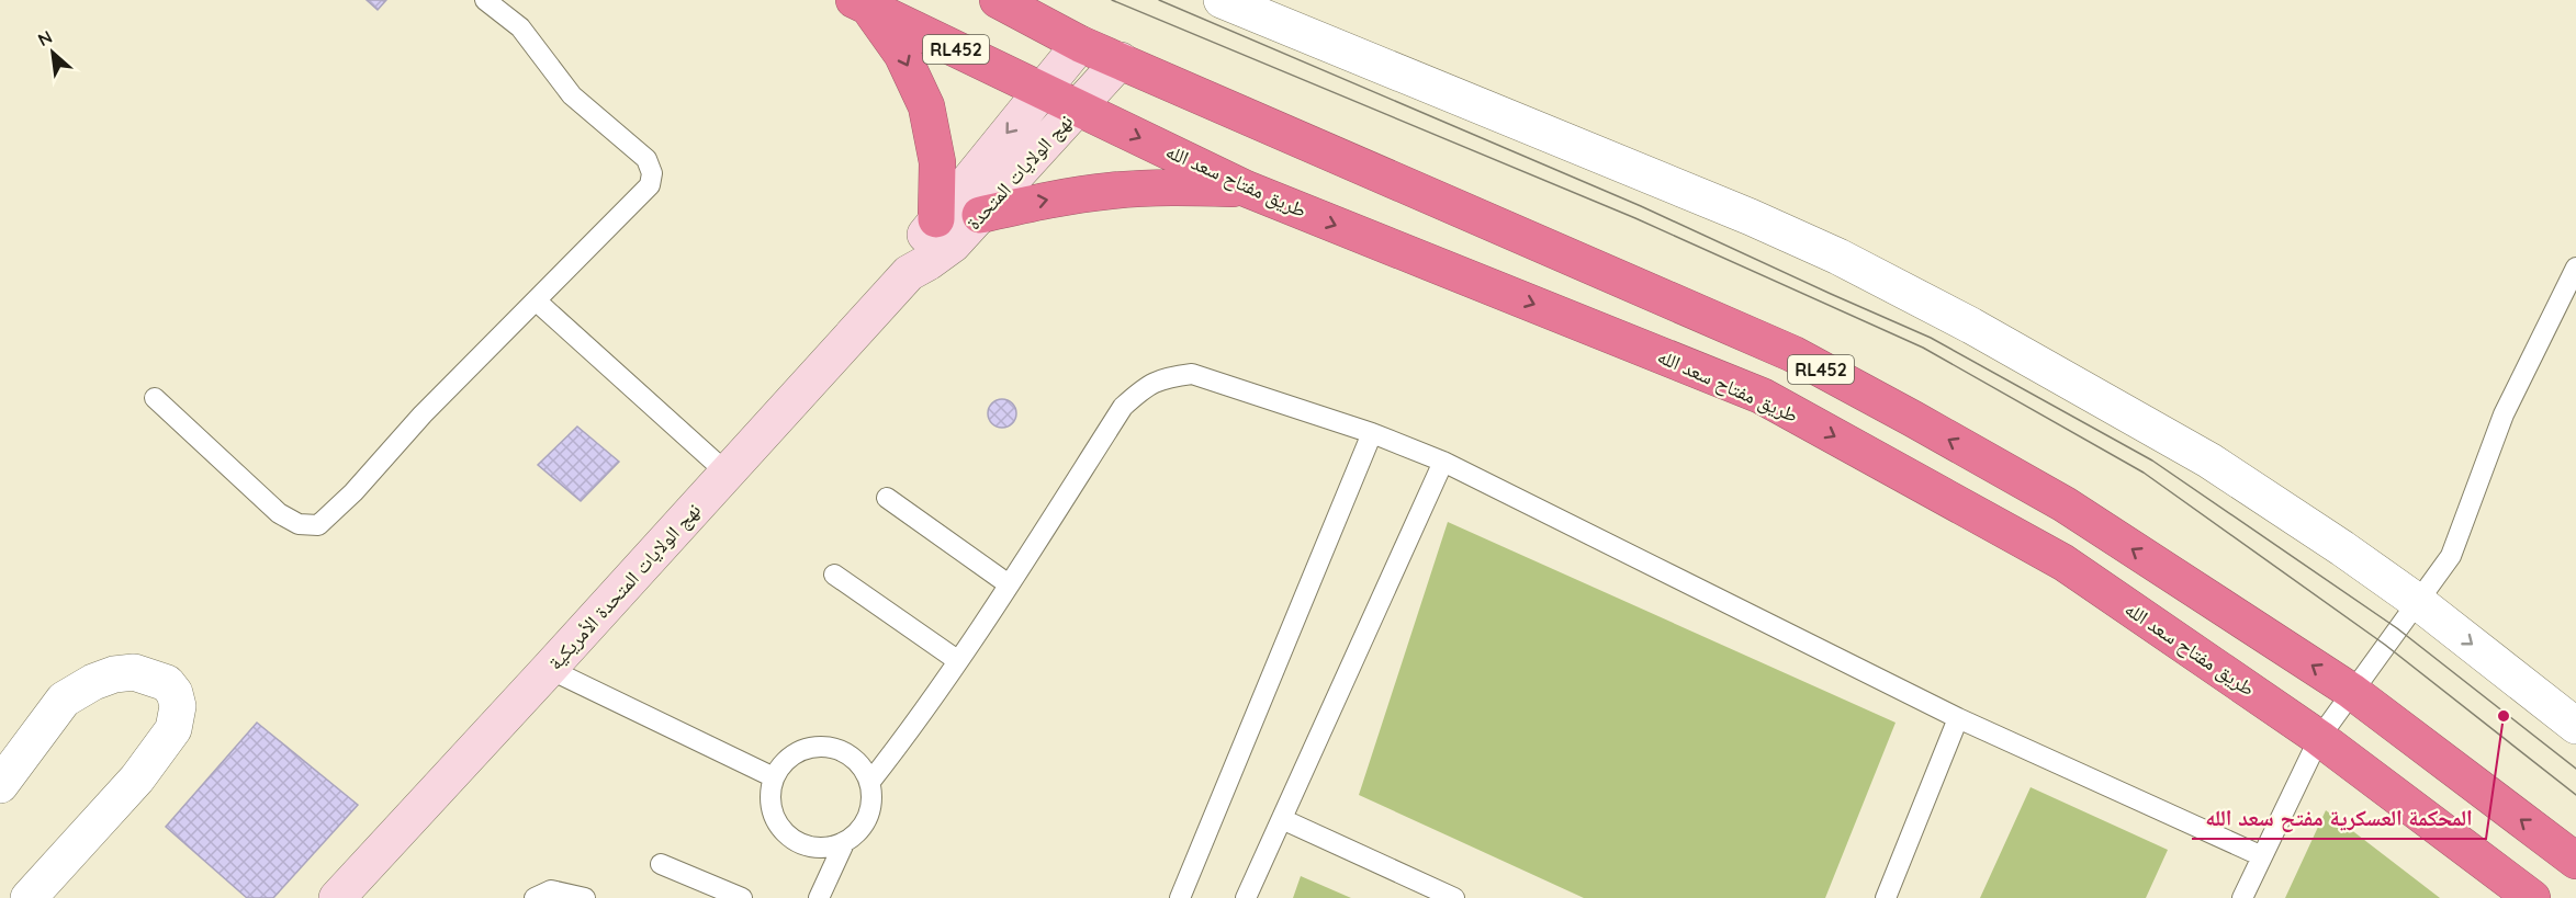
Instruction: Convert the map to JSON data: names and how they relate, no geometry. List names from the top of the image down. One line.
{"streets":{"highway":["RL452","طريق مفتاح سعد الله"],"street":["نهج الولايات المتحدة","نهج الولايات المتحدة الأمريكية"]},"crossings":[["RL452","نهج الولايات المتحدة"],["نهج الولايات المتحدة","طريق مفتاح سعد الله"],["نهج الولايات المتحدة","نهج الولايات المتحدة الأمريكية"]],"places":["المحكمة العسكرية مفتح سعد الله"],"north":"top left"}
